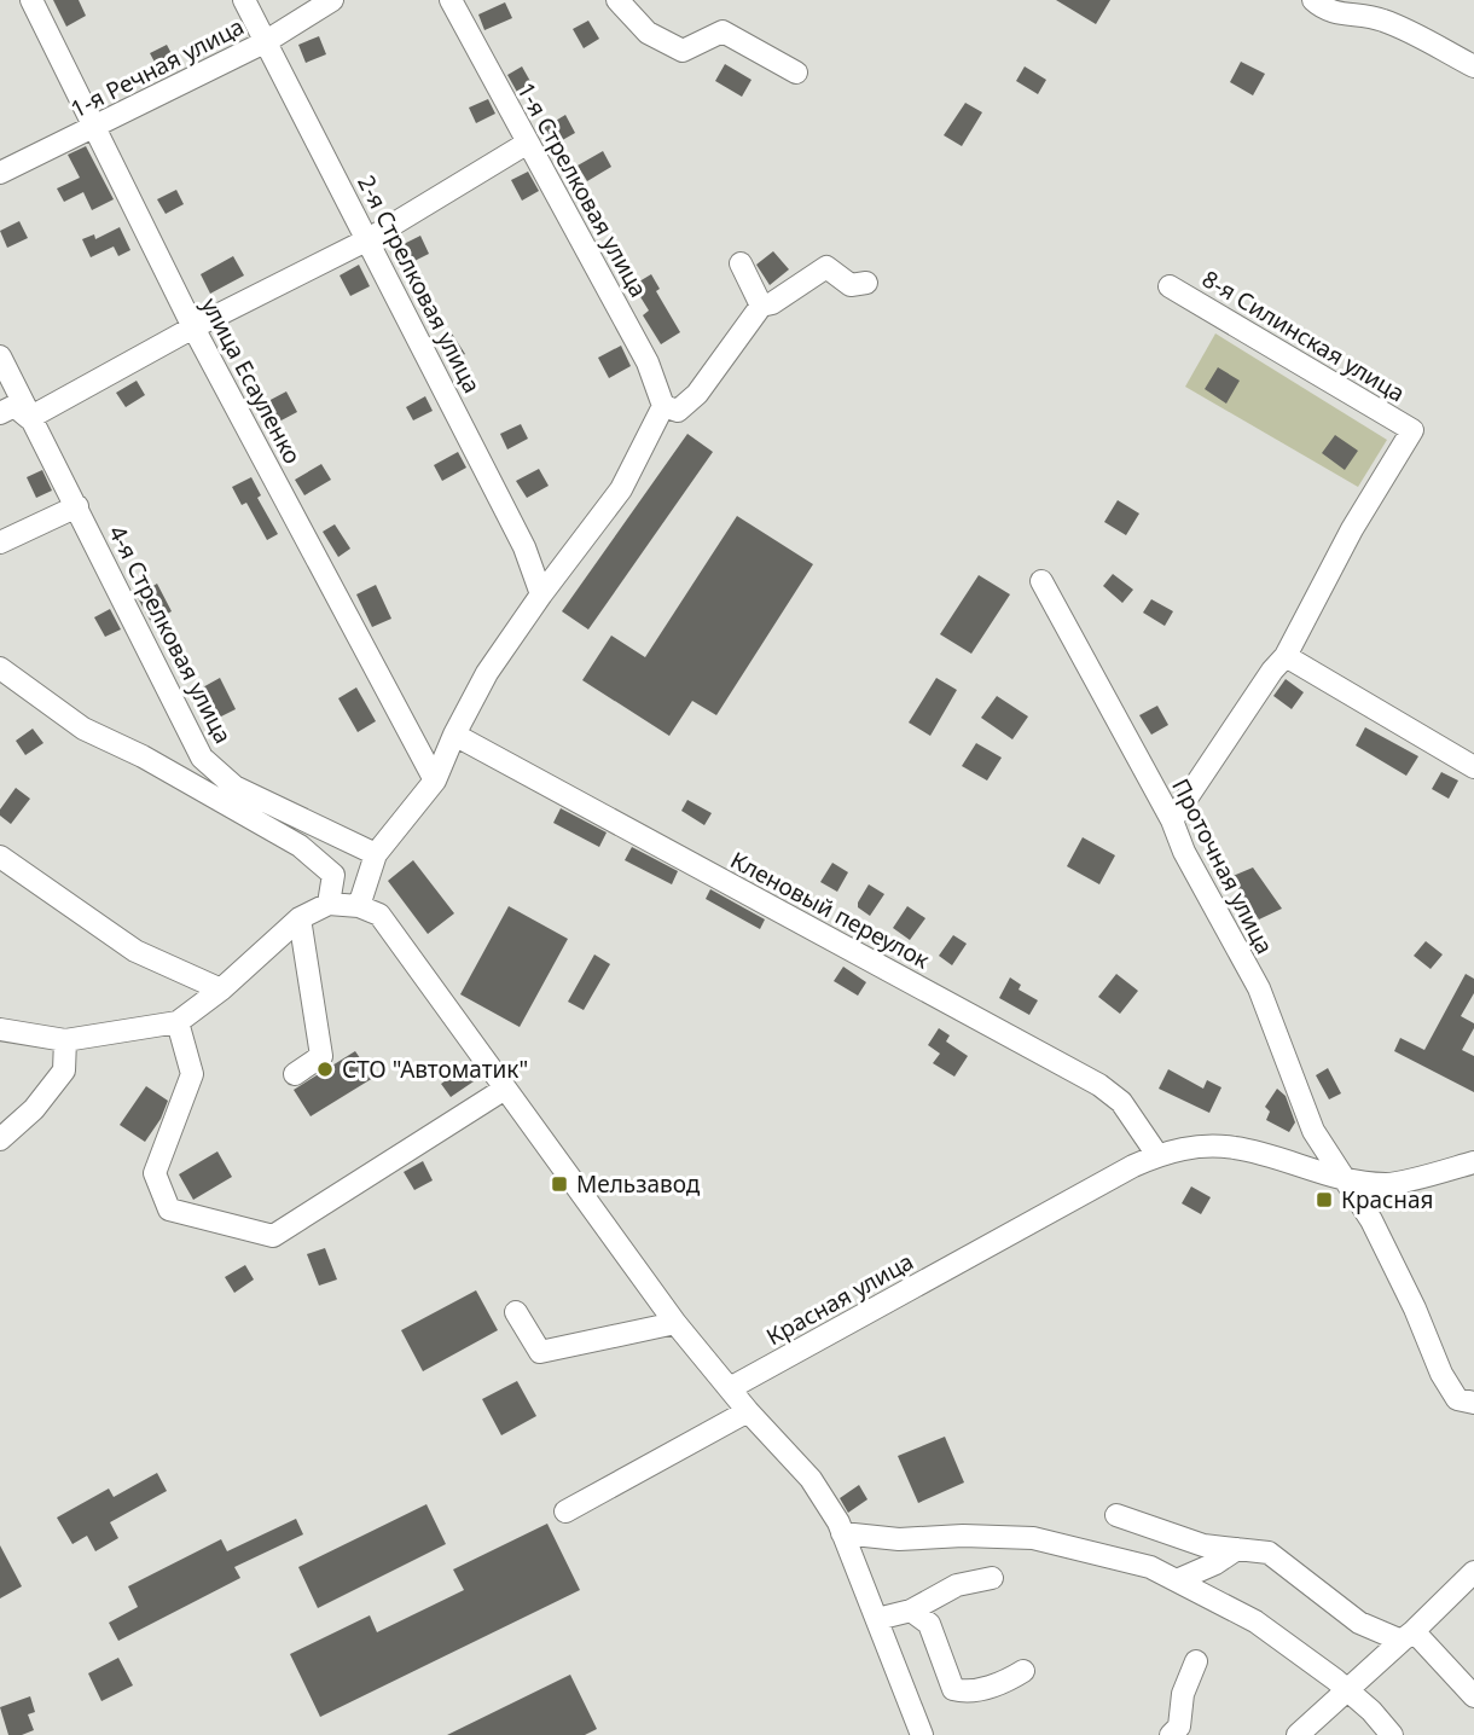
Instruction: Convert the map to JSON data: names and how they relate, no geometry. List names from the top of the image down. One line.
{"streets":{"street":["1-я Речная улица","1-я Стрелковая улица","2-я Стрелковая улица","8-я Силинская улица","улица Есауленко","4-я Стрелковая улица","Проточная улица","Кленовый переулок","Красная улица"]},"crossings":[["1-я Речная улица","2-я Стрелковая улица"],["1-я Речная улица","улица Есауленко"],["Проточная улица","Красная улица"],["Кленовый переулок","Красная улица"]],"places":{"other":["СТО \"Автоматик\""],"transit":["Мельзавод","Красная"]}}
